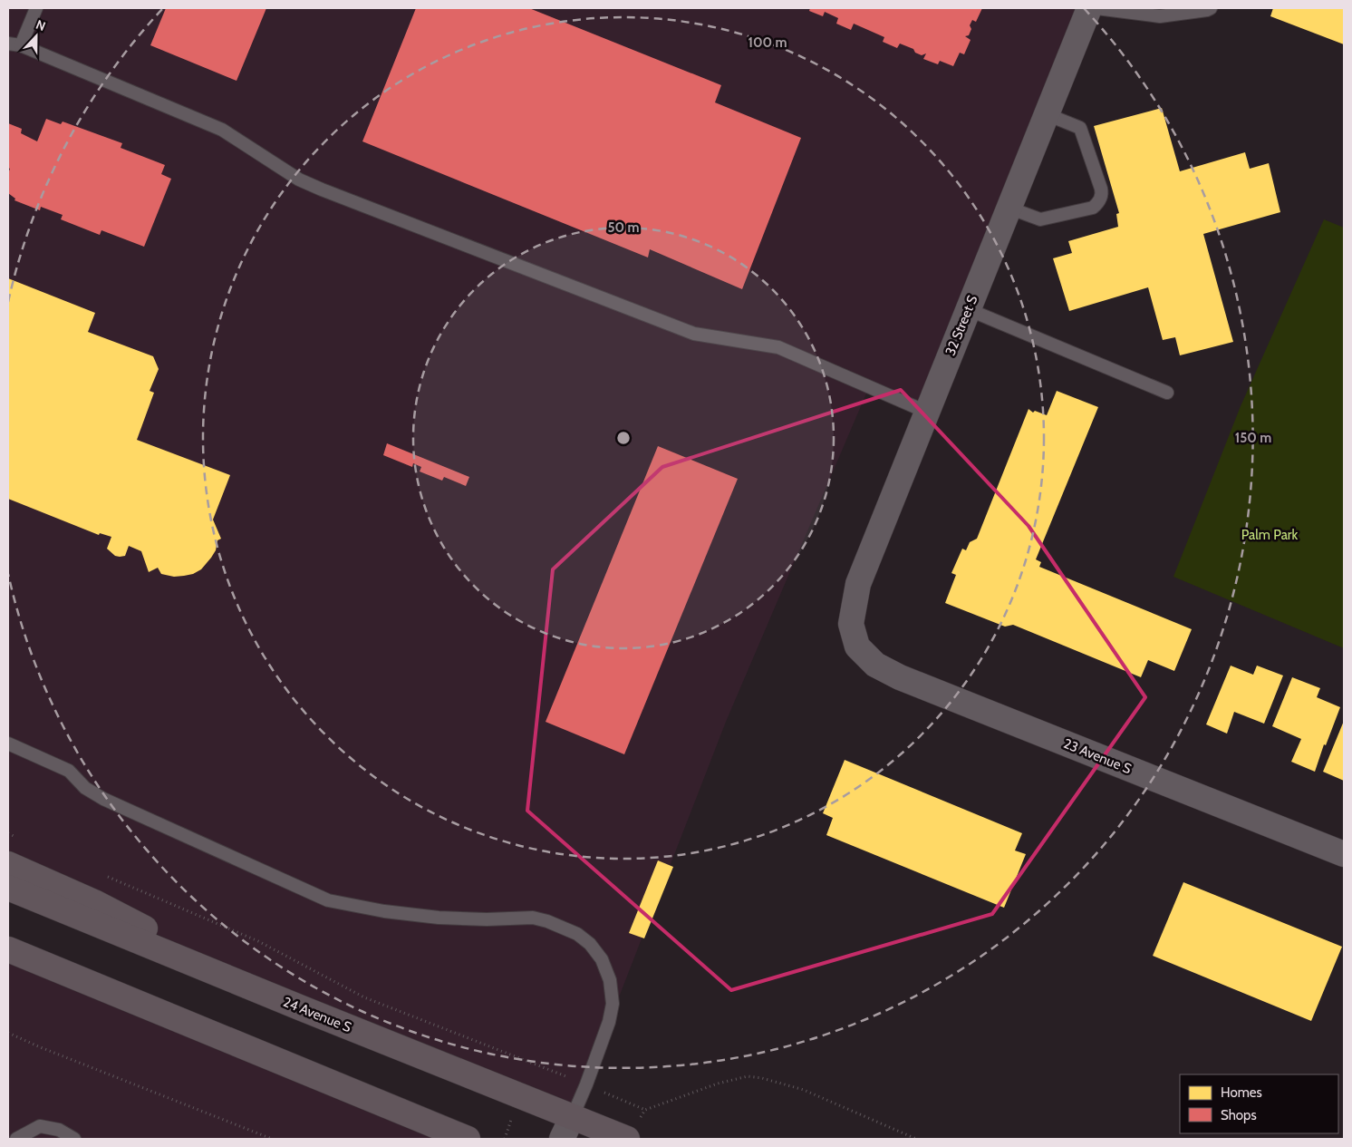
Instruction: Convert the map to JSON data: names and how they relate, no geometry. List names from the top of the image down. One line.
{"streets":{"main road":["24 Avenue S"],"street":["32 Street S","23 Avenue S"]},"crossings":[["32 Street S","23 Avenue S"]],"parks":["Palm Park"],"legend":["Homes","Shops"],"north":"top","rings":["100 m","50 m","150 m"]}
